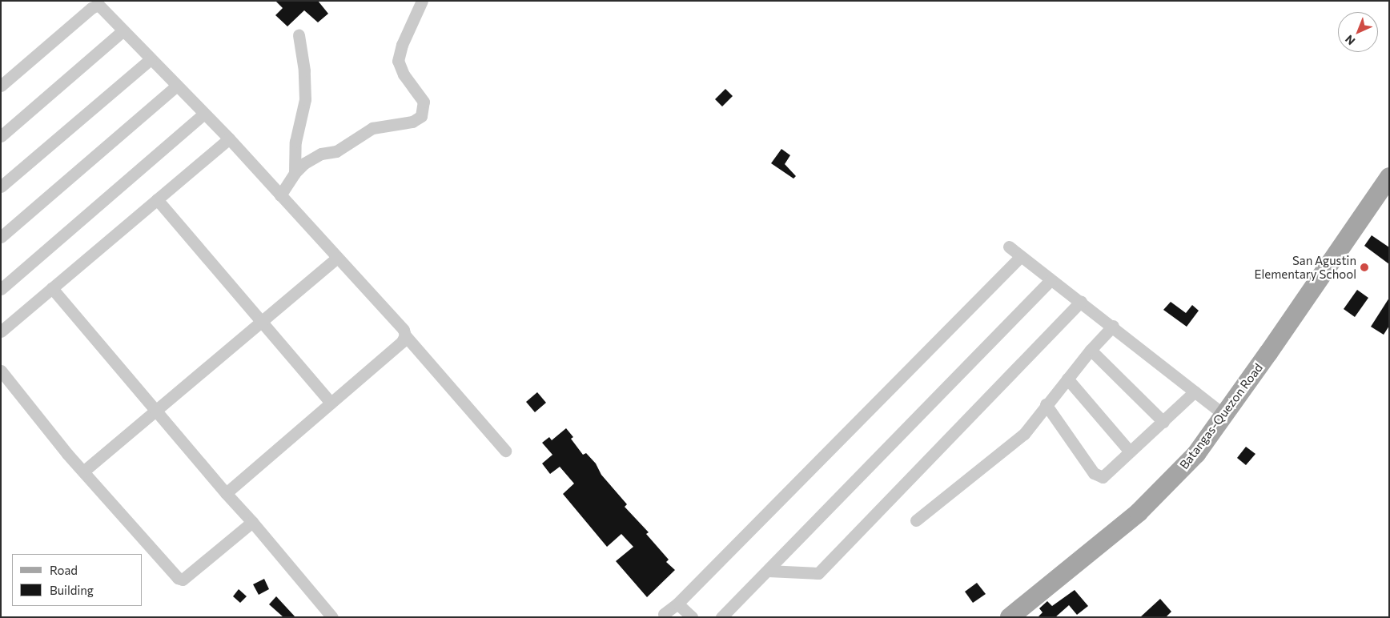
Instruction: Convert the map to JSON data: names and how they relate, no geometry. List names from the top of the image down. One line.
{"streets":{"main road":["Batangas-Quezon Road"]},"places":["San Agustin Elementary School"],"legend":["Road","Building"],"north":"bottom left"}
